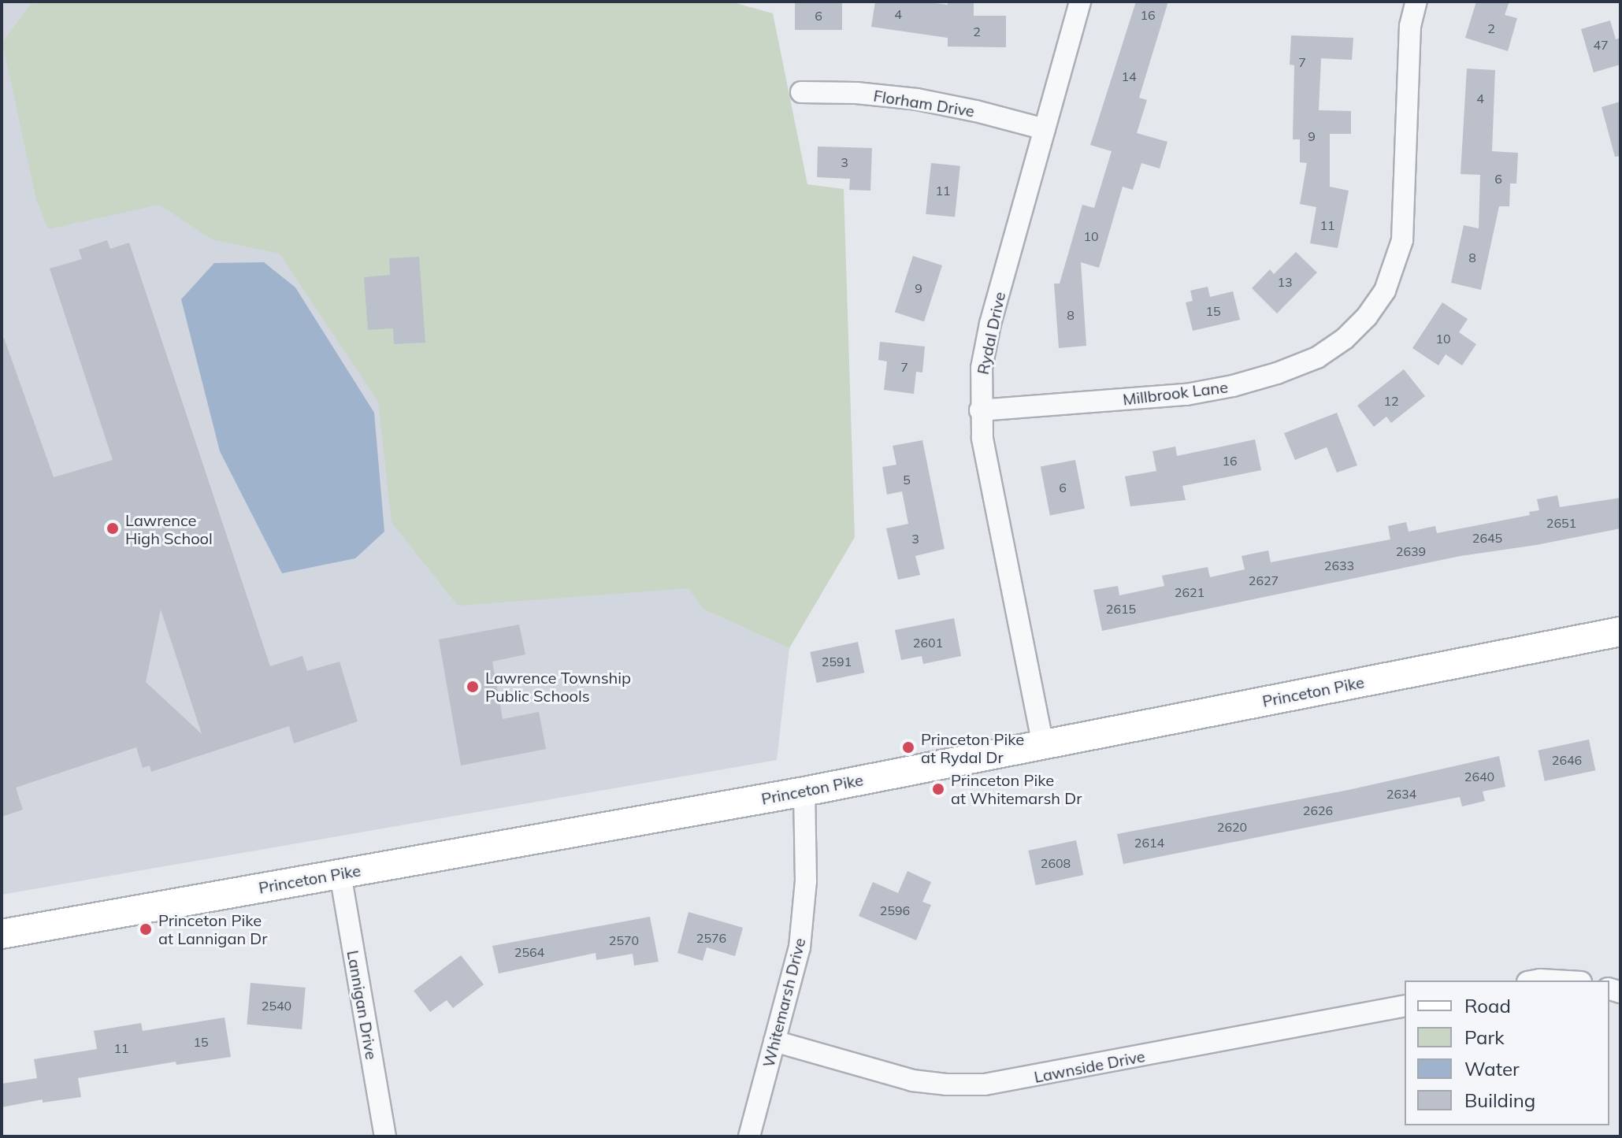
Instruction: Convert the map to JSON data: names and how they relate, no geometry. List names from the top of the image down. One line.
{"streets":{"main road":["Princeton Pike"],"street":["Florham Drive","Rydal Drive","Millbrook Lane","Whitemarsh Drive","Lannigan Drive","Lawnside Drive"]},"crossings":[["Florham Drive","Rydal Drive"],["Rydal Drive","Millbrook Lane"],["Rydal Drive","Princeton Pike"],["Princeton Pike","Whitemarsh Drive"],["Princeton Pike","Lannigan Drive"],["Whitemarsh Drive","Lawnside Drive"]],"places":["Lawrence High School","Lawrence Township Public Schools","Princeton Pike at Rydal Dr","Princeton Pike at Whitemarsh Dr","Princeton Pike at Lannigan Dr"],"house_numbers":["4","16","6","2","2","47","7","14","4","9","3","6","11","11","10","8","13","9","15","8","10","7","12","16","5","6","2651","2645","3","2639","2633","2627","2621","2615","2601","2591","2646","2640","2634","2626","2620","2614","2608","2596","2576","2570","2564","2540","15","11"],"legend":["Road","Park","Water","Building"]}
